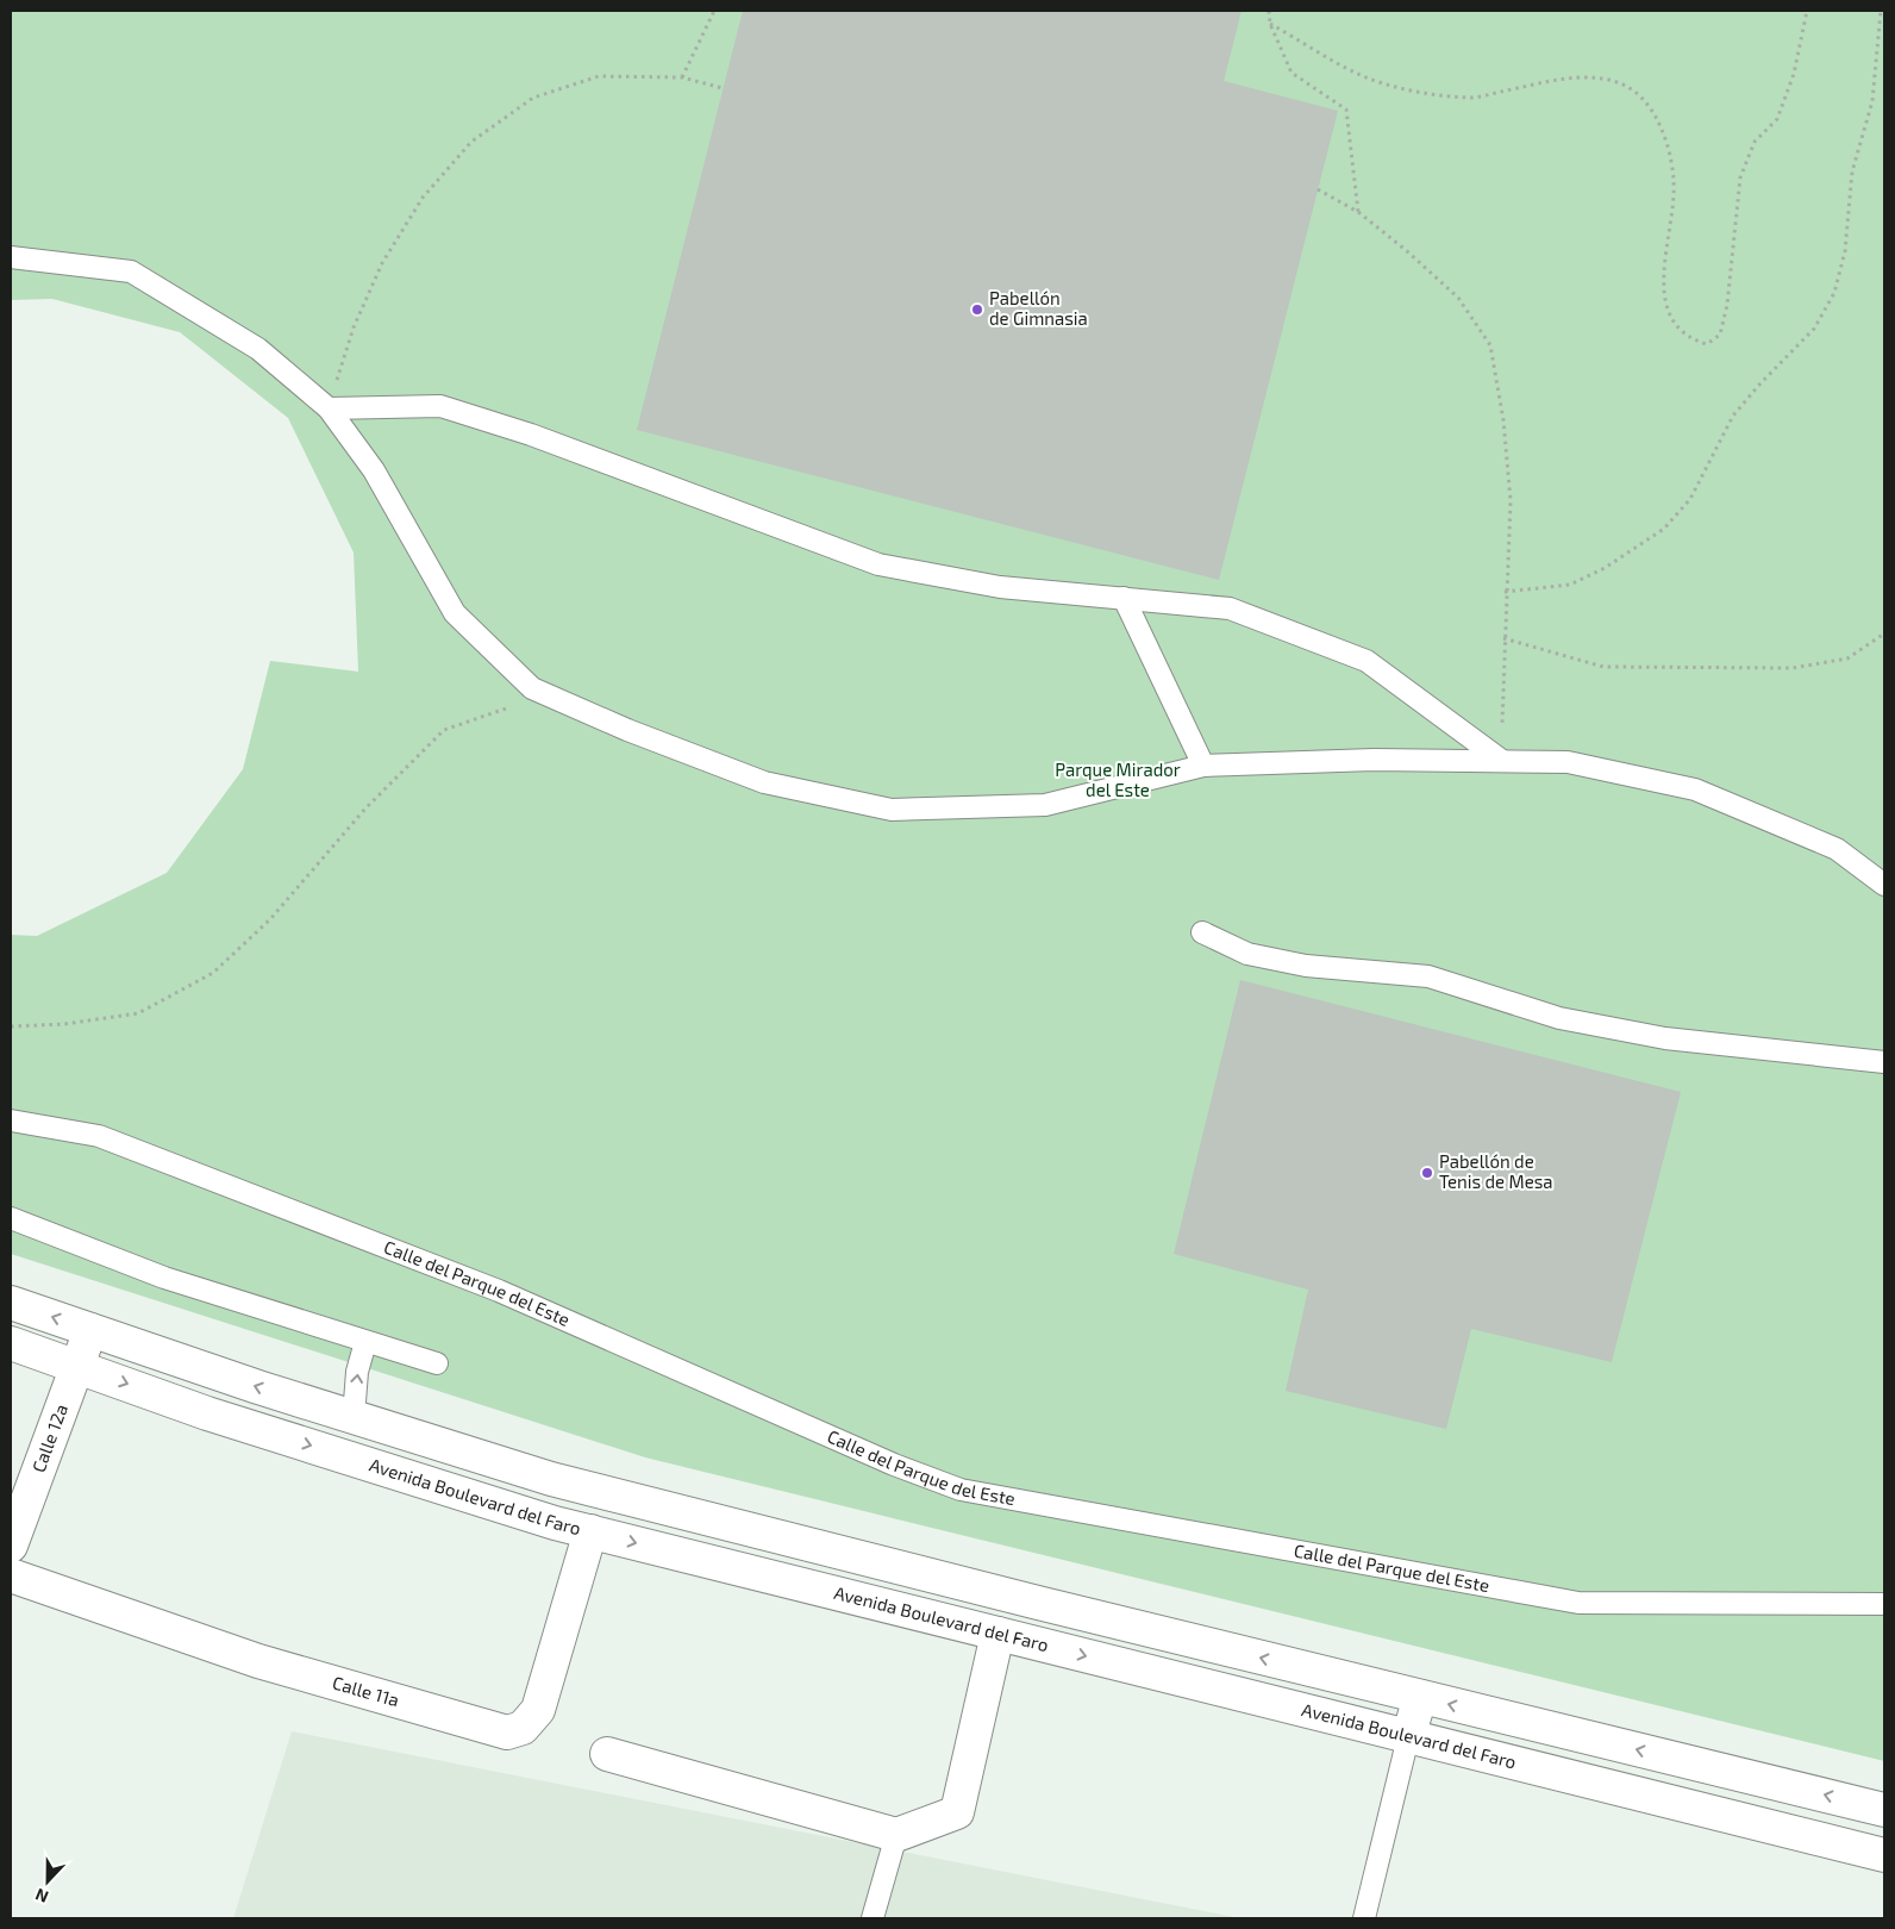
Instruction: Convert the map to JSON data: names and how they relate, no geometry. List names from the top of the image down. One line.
{"streets":{"street":["Calle 12a","Avenida Boulevard del Faro","Calle 11a"],"lane":["Calle del Parque del Este"]},"crossings":[["Calle 12a","Avenida Boulevard del Faro"],["Avenida Boulevard del Faro","Calle 11a"]],"parks":["Parque Mirador del Este"],"places":["Pabellón de Gimnasia","Pabellón de Tenis de Mesa"],"north":"bottom"}
